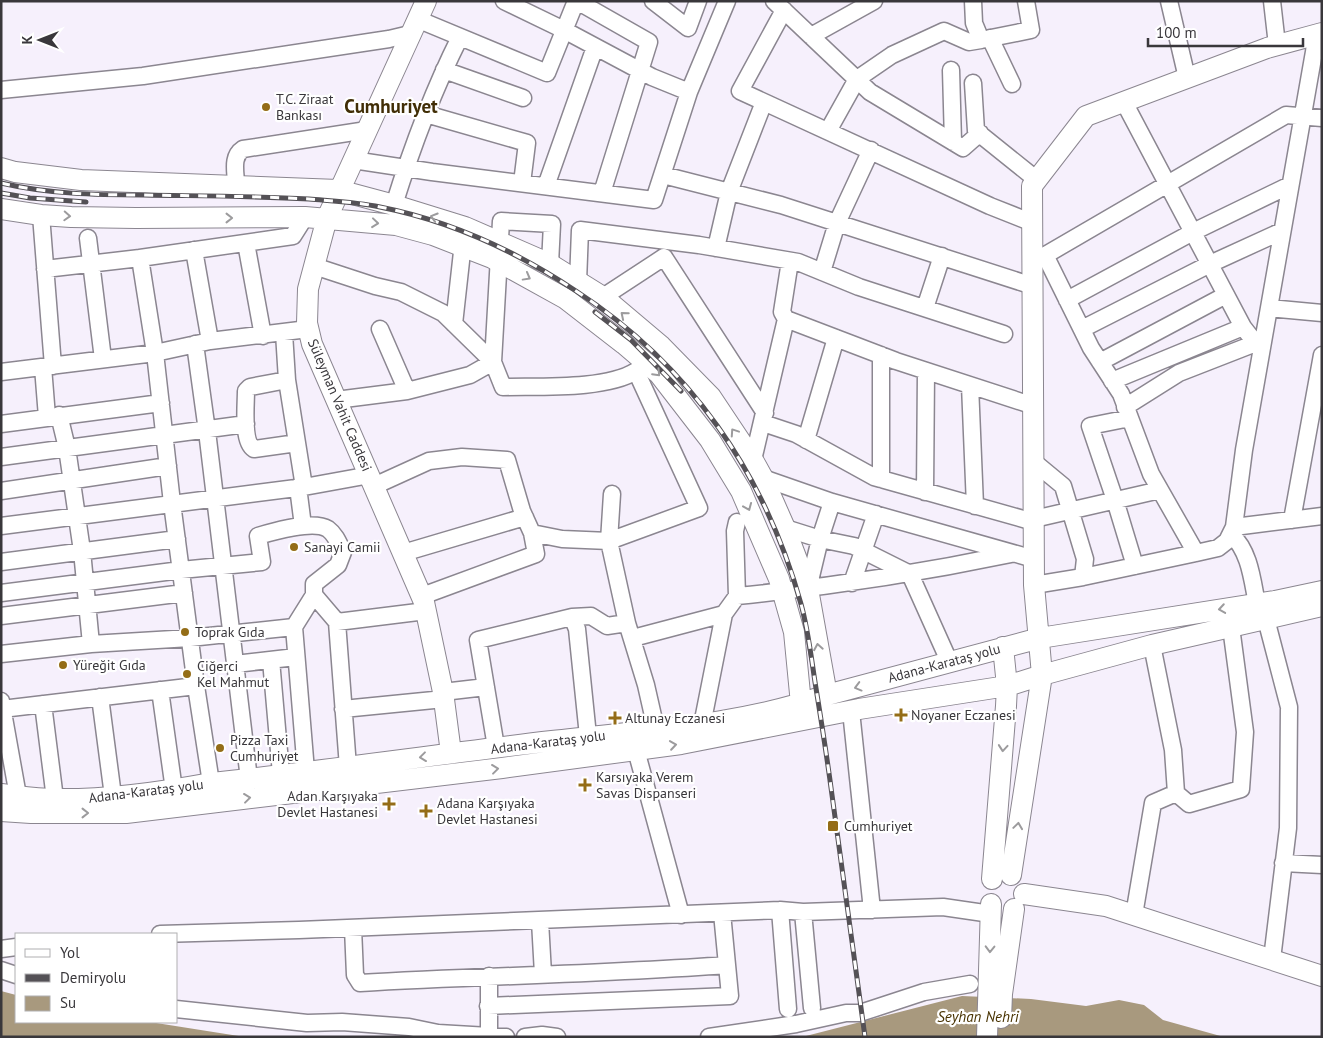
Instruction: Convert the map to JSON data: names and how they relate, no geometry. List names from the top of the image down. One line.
{"streets":{"main road":["Süleyman Vahit Caddesi","Adana-Karataş yolu"]},"crossings":[["Süleyman Vahit Caddesi","Adana-Karataş yolu"]],"districts":["Cumhuriyet"],"water":["Seyhan Nehri"],"places":{"other":["T.C. Ziraat Bankası","Sanayi Camii","Toprak Gıda","Yüreğit Gıda","Ciğerci Kel Mahmut","Pizza Taxi Cumhuriyet"],"health":["Noyaner Eczanesi","Altunay Eczanesi","Karsıyaka Verem Savas Dispanseri","Adan Karşıyaka Devlet Hastanesi","Adana Karşıyaka Devlet Hastanesi"],"transit":["Cumhuriyet"]},"legend":["Yol","Demiryolu","Su"],"scale_bar":"100 m","north":"left"}
